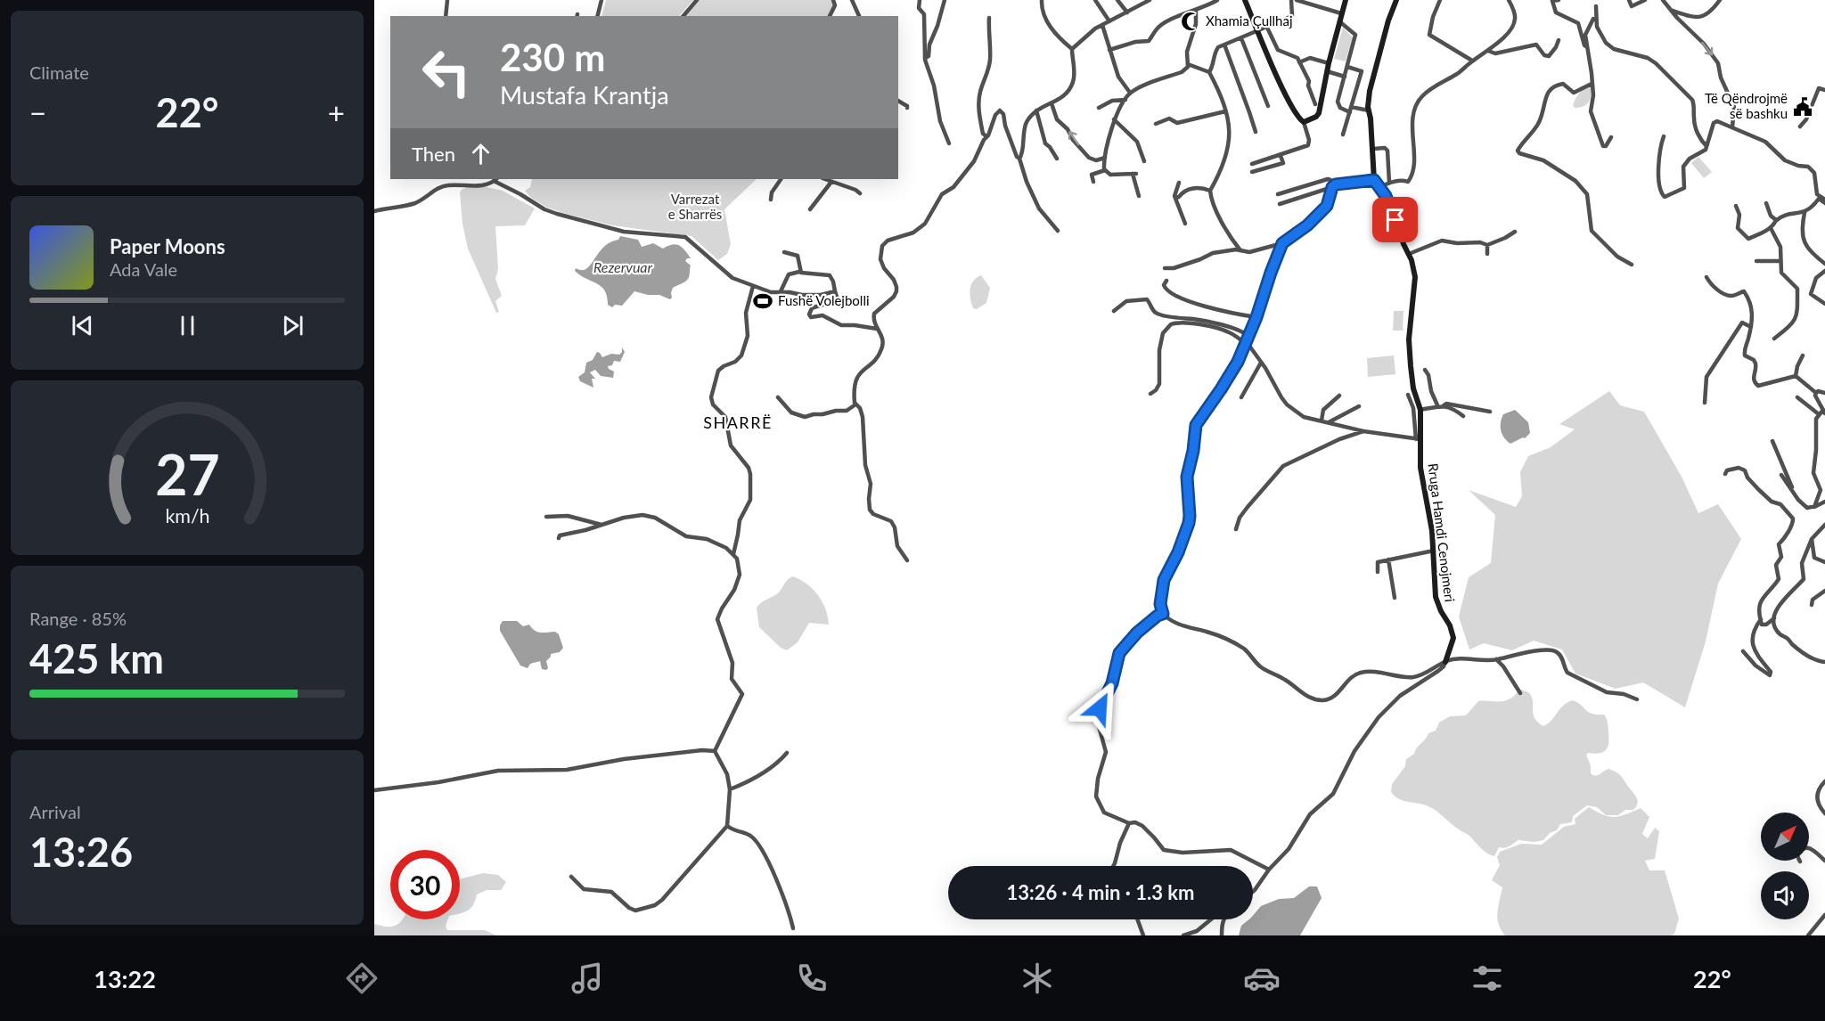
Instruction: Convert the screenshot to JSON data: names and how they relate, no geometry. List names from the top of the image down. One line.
{"streets":{"street":["Rruga Hamdi Cenojmeri"]},"districts":["SHARRË"],"water":["Rezervuar"],"parks":["Varrezat e Sharrës"],"places":{"mosque":["Xhamia Çullhaj"],"public building":["Të Qëndrojmë së bashku"],"sports":["Fushë Volejbolli"]},"north":"top right","page":{"tile":["Climate",["Range · 85%","425 km"],["Arrival","13:26"]],"turn":["230 m","Mustafa Krantja"],"heat":["−","22°","+"],"then":"Then","song":["Paper Moons","Ada Vale"],"limit":"30","trip":"13:26 · 4 min · 1.3 km","tabs":["13:22","22°"],"gauge":["27","km/h"]}}
